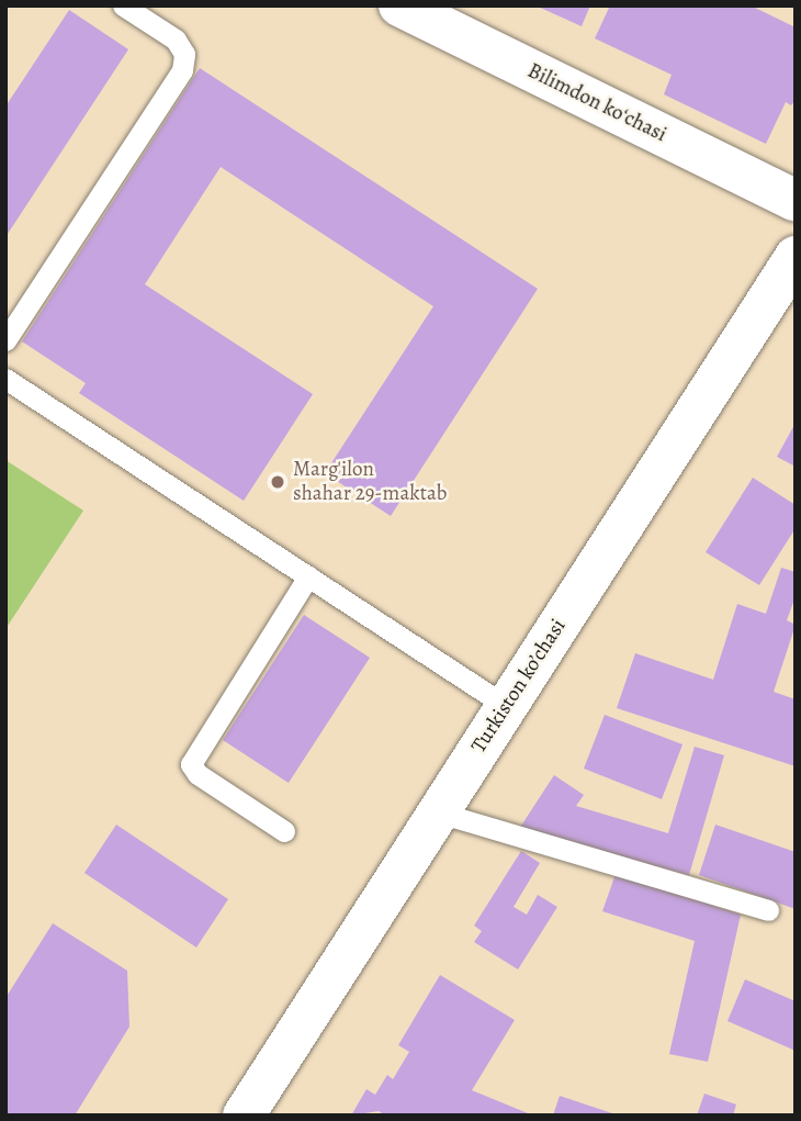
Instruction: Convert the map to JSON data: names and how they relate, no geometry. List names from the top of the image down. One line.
{"streets":{"main road":["Bilimdon koʻchasi","Turkiston ko’chasi"]},"places":["Marg'ilon shahar 29-maktab"]}
